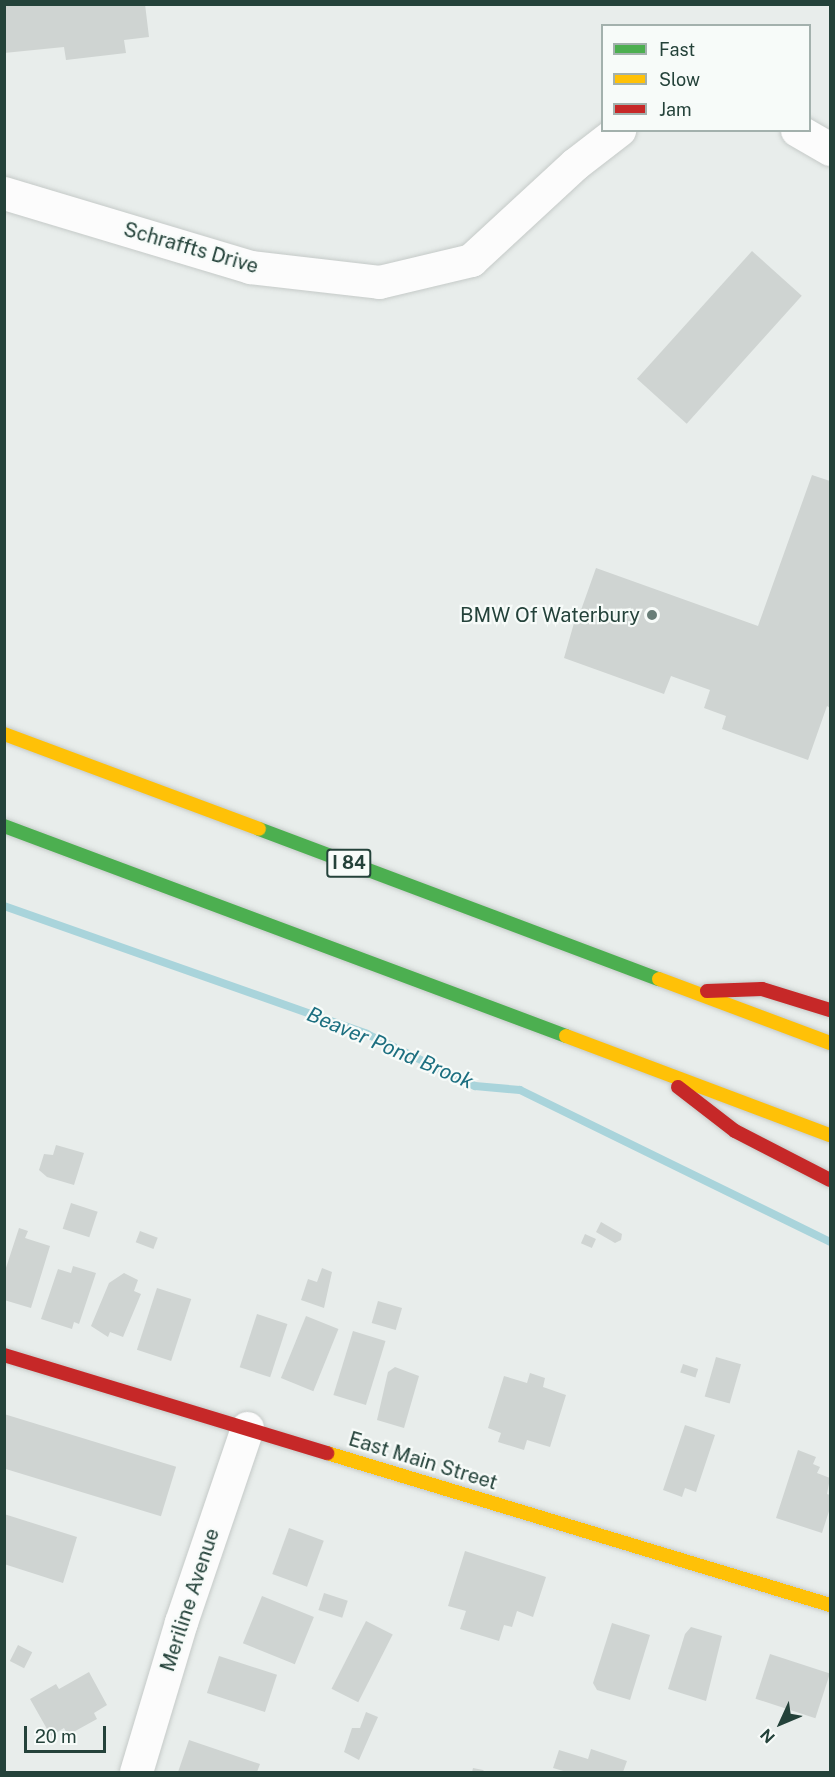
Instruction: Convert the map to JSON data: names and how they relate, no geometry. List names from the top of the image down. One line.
{"streets":{"main road":["I 84","East Main Street"],"street":["Schraffts Drive","Meriline Avenue"]},"crossings":[["East Main Street","Meriline Avenue"]],"water":["Beaver Pond Brook"],"places":["BMW Of Waterbury"],"legend":["Fast","Slow","Jam"],"scale_bar":"20 m","north":"bottom left"}
